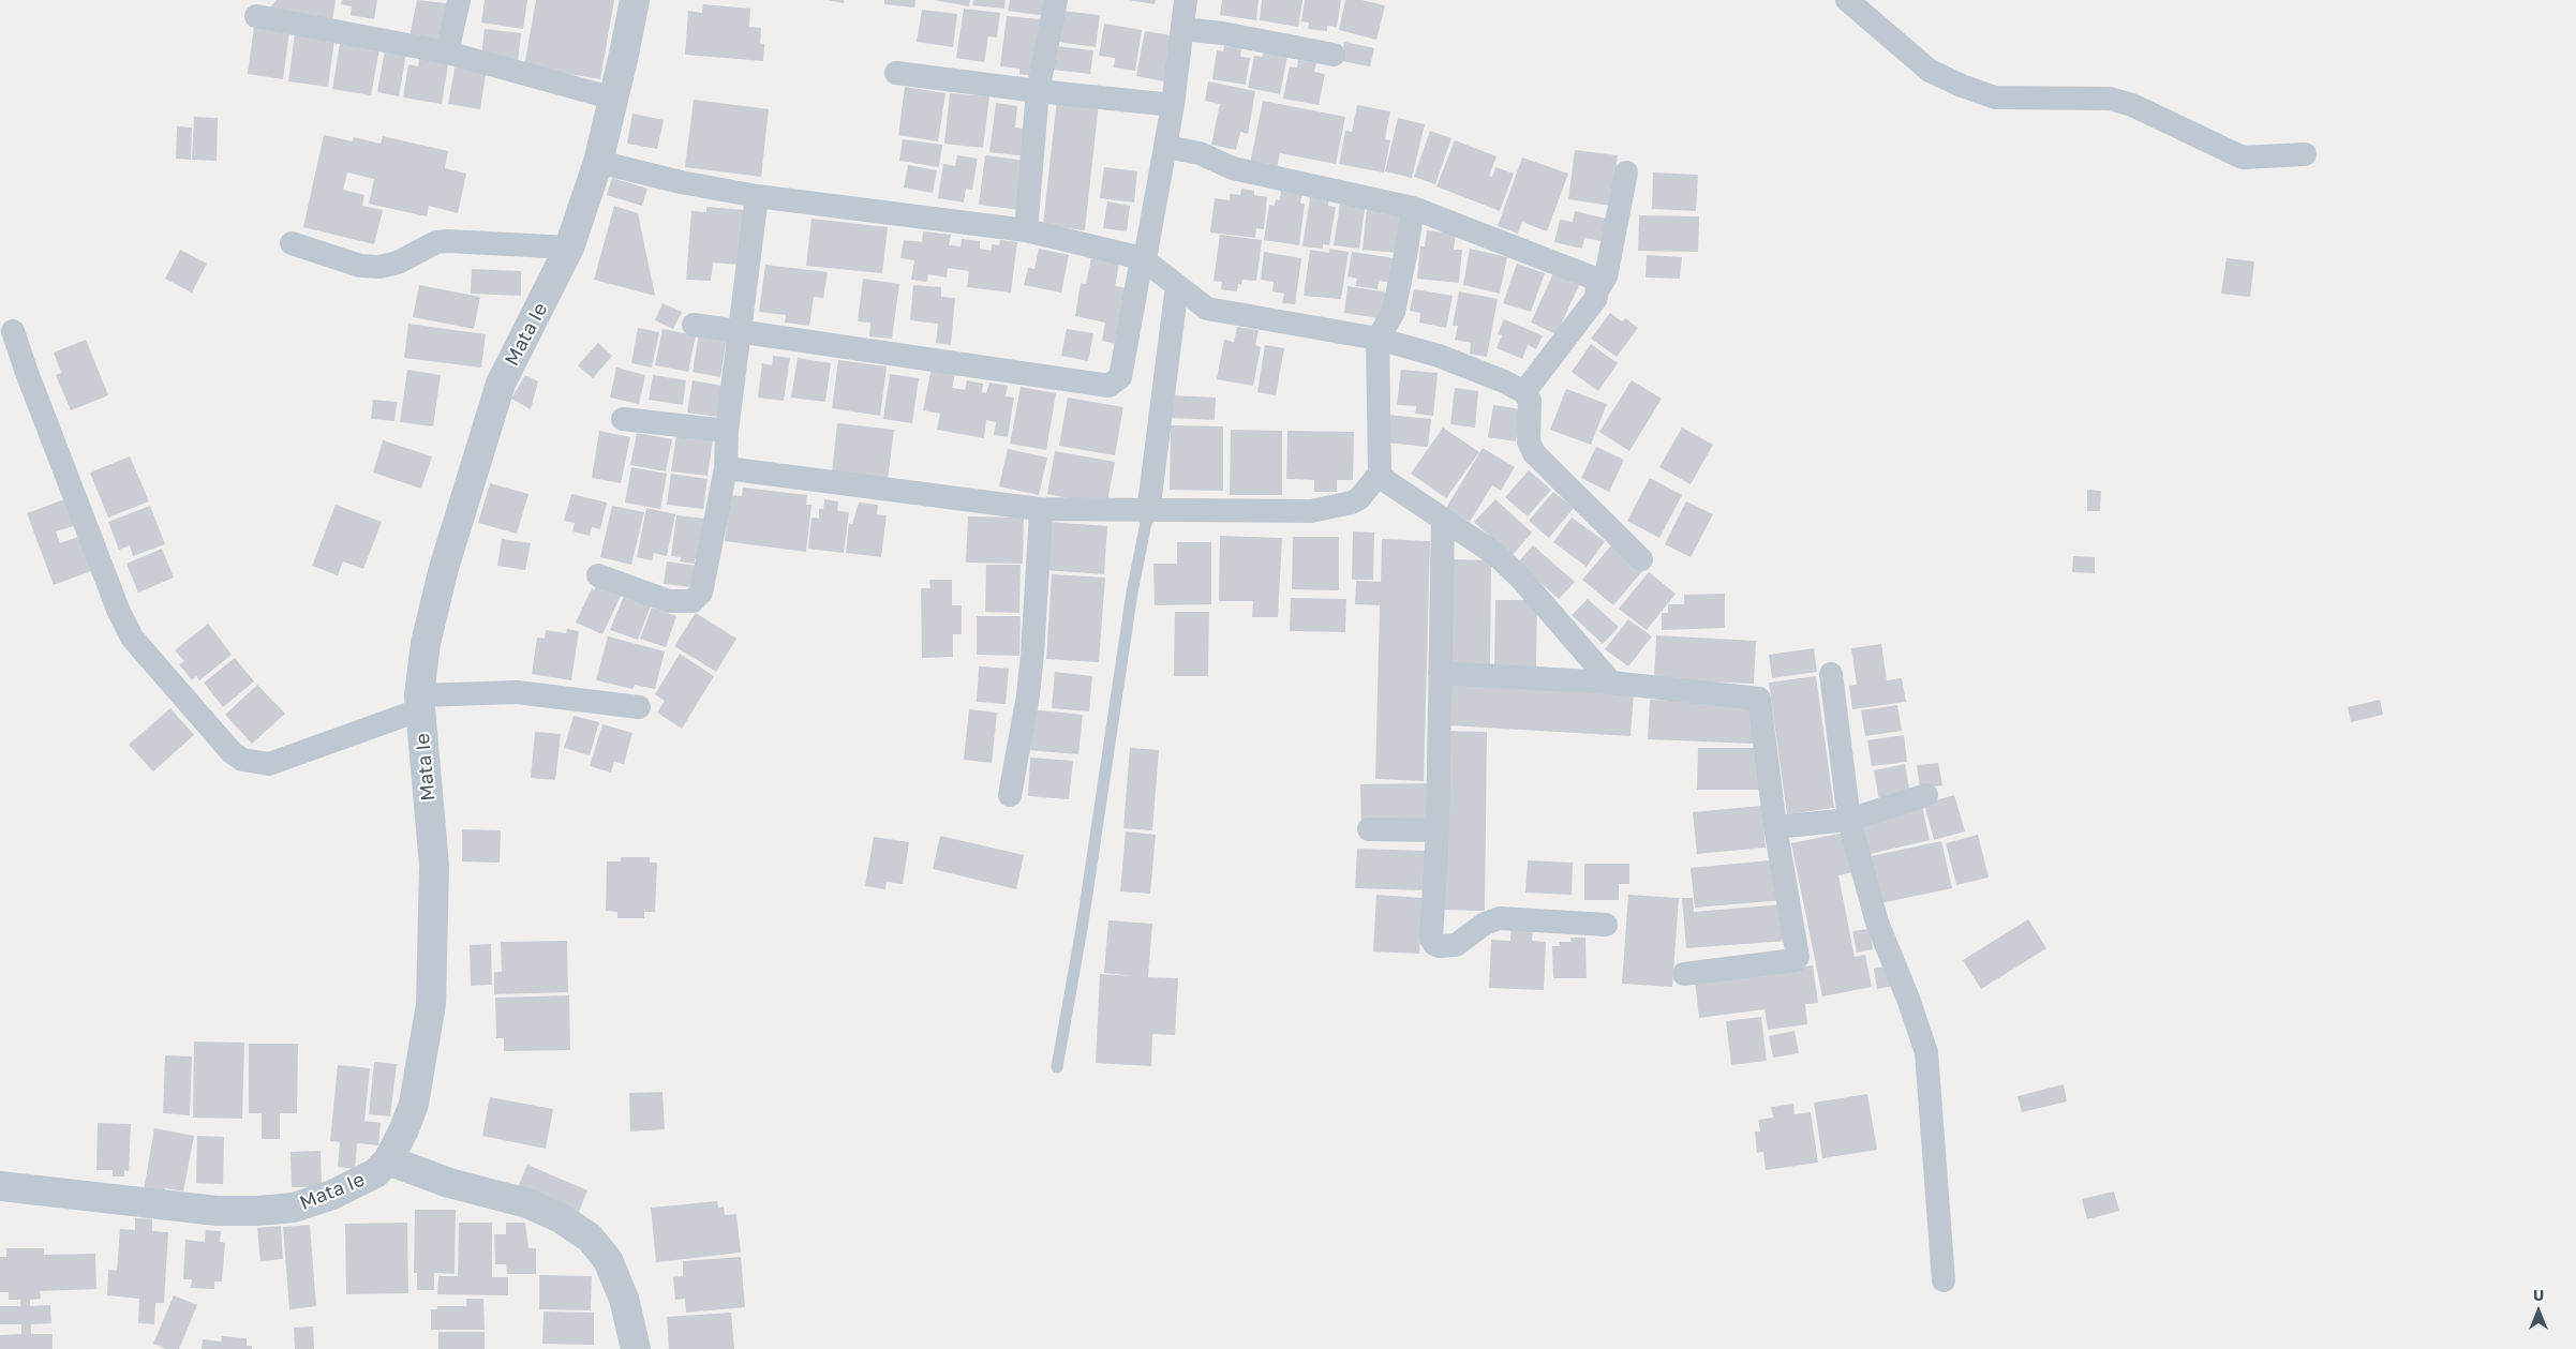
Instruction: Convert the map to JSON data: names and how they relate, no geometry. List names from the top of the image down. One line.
{"streets":{"street":["Mata Ie"]},"north":"top"}
